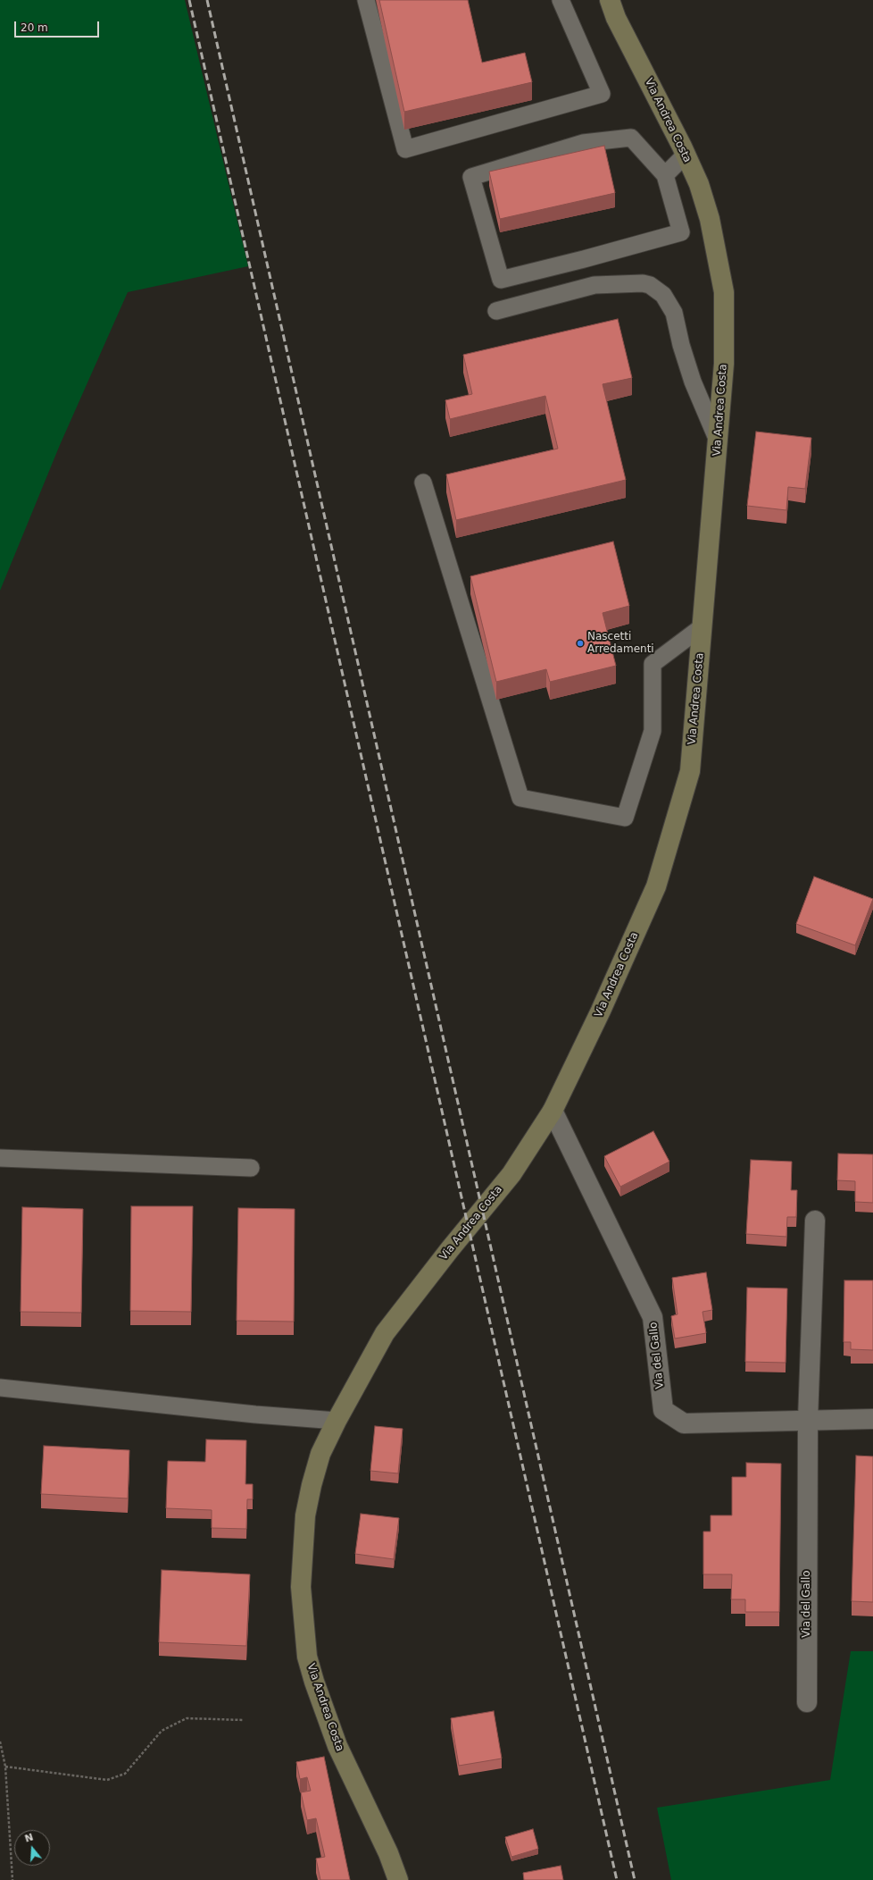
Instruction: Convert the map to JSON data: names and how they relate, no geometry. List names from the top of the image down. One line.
{"streets":{"main road":["Via Andrea Costa"],"street":["Via del Gallo"]},"crossings":[["Via Andrea Costa","Via del Gallo"]],"places":["Nascetti Arredamenti"],"scale_bar":"20 m","north":"top"}
